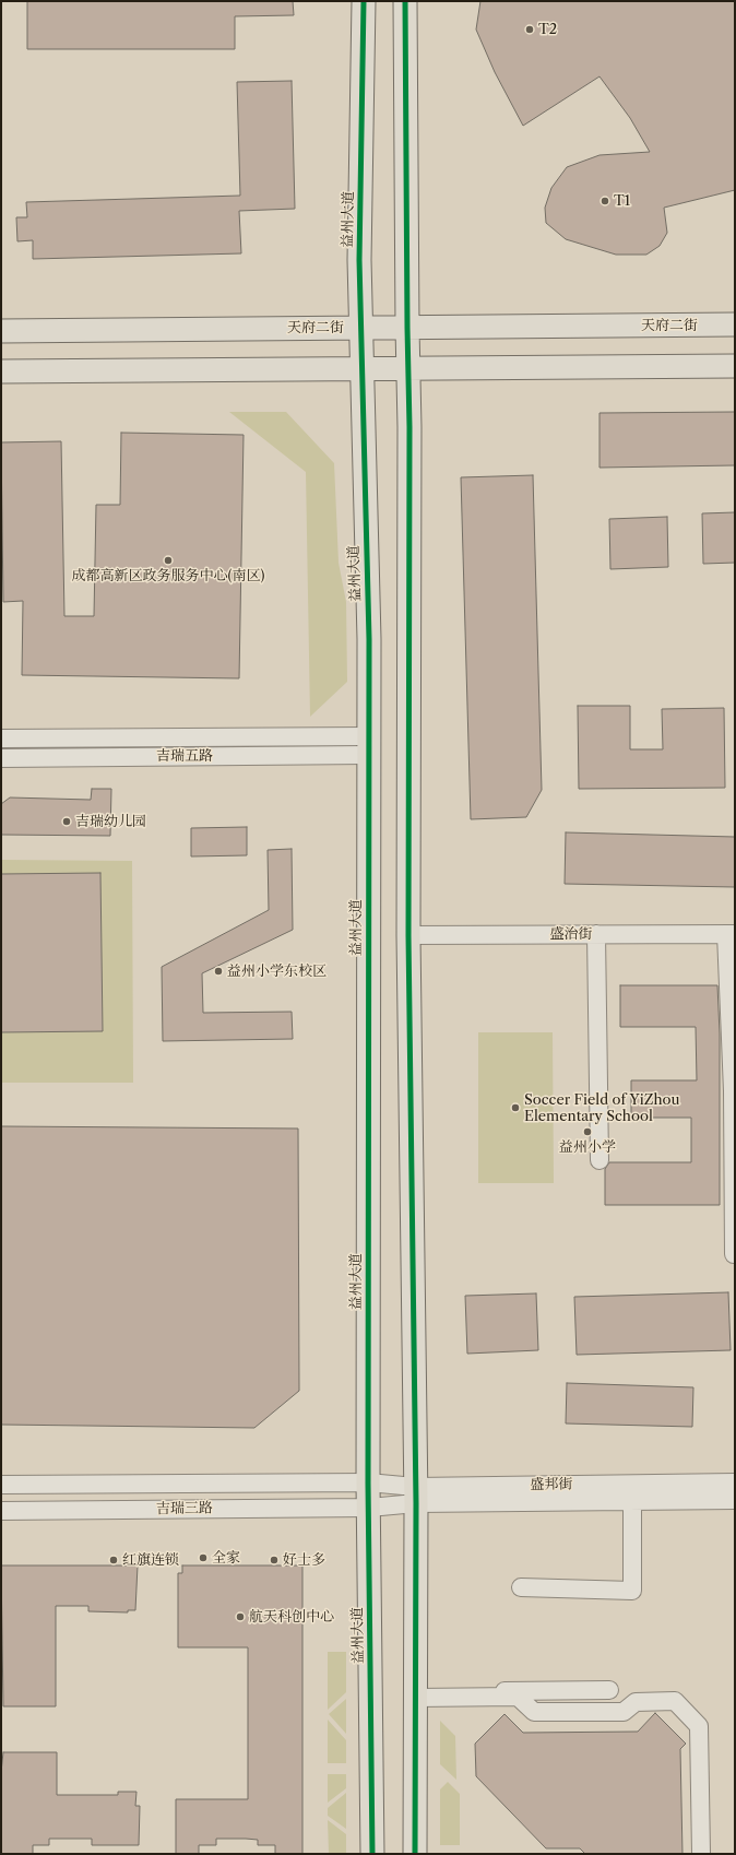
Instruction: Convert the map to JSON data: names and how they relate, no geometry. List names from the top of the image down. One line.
{"streets":{"main road":["益州大道","天府二街"],"street":["吉瑞五路","盛治街","盛邦街","吉瑞三路"]},"crossings":[["益州大道","天府二街"],["益州大道","吉瑞五路"],["益州大道","盛邦街"],["益州大道","吉瑞三路"],["盛邦街","吉瑞三路"]],"places":["T2","T1","成都高新区政务服务中心(南区)","吉瑞幼儿园","益州小学东校区","Soccer Field of YiZhou Elementary School","益州小学","全家","红旗连锁","好士多","航天科创中心"]}
